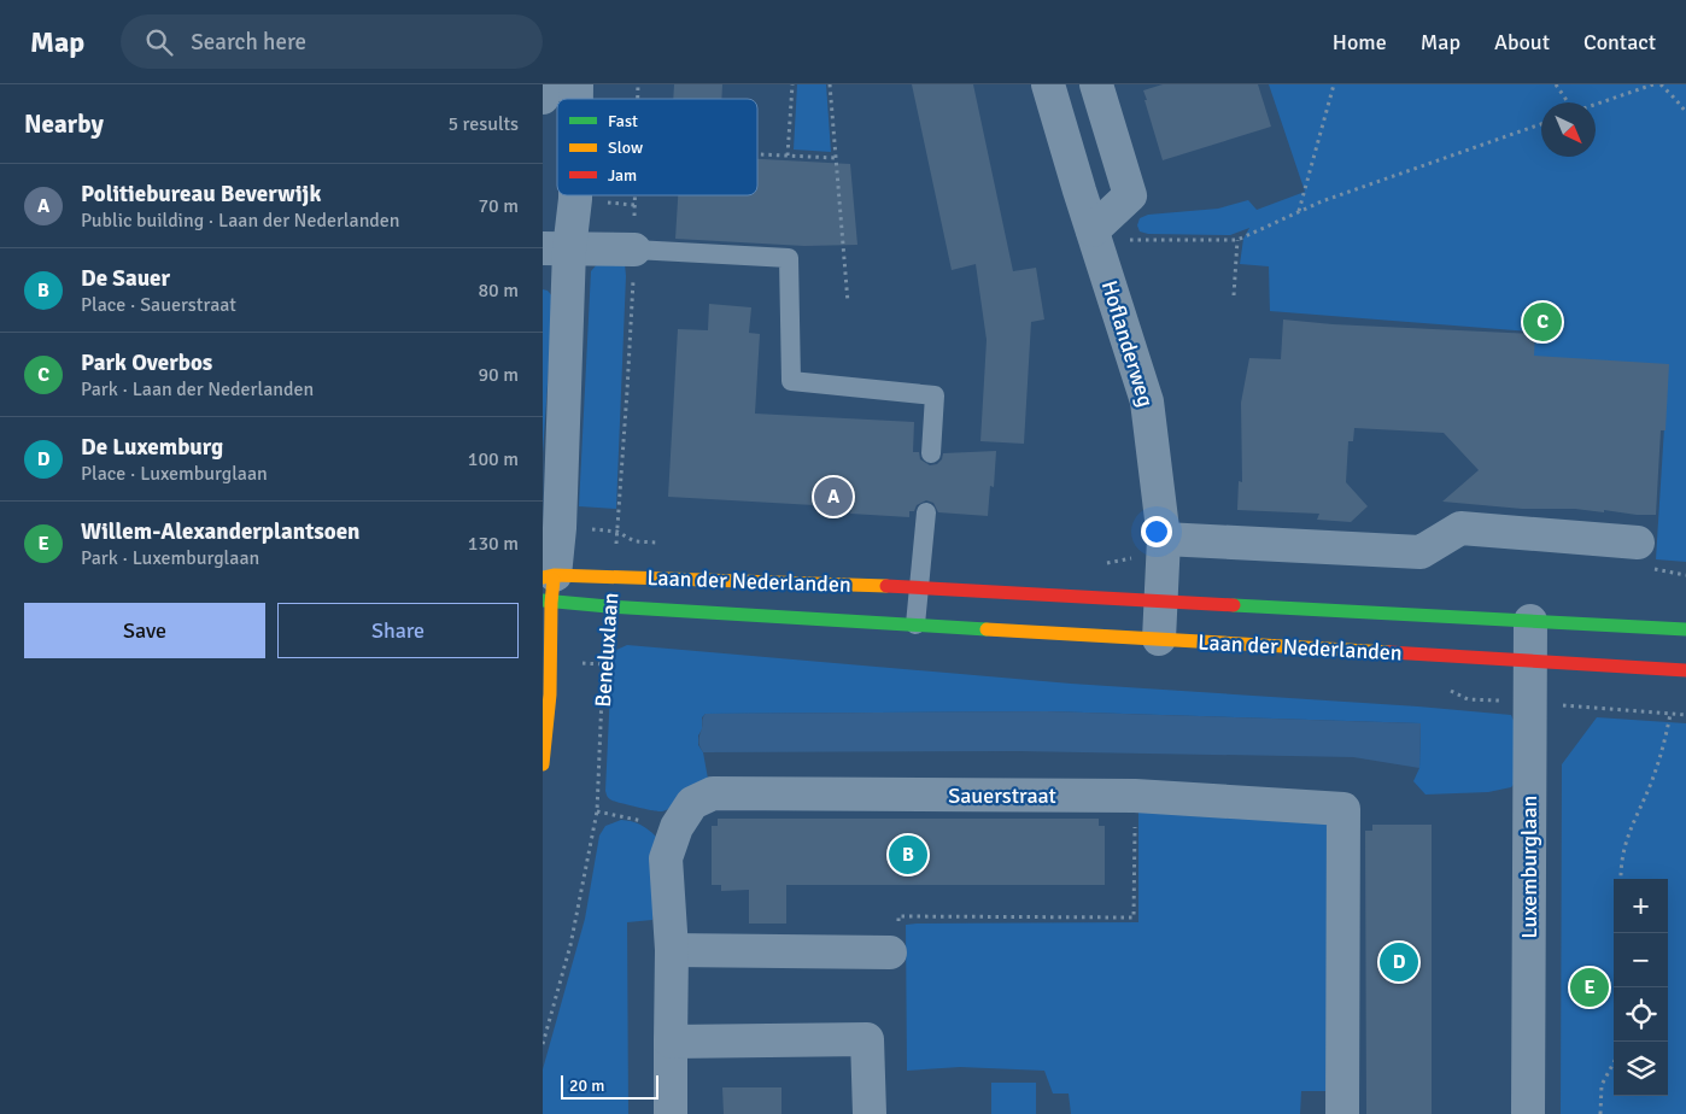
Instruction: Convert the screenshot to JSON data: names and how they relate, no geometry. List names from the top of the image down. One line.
{"streets":{"main road":["Laan der Nederlanden"],"street":["Hoflanderweg","Sauerstraat","Luxemburglaan"],"path":["Beneluxlaan"]},"crossings":[["Hoflanderweg","Laan der Nederlanden"],["Laan der Nederlanden","Beneluxlaan"],["Laan der Nederlanden","Luxemburglaan"]],"legend":["Fast","Slow","Jam"],"scale_bar":"20 m","north":"bottom right","page":{"header":"Map","search":"Search here","nav":["Home","Map","About","Contact"],"heading":["Nearby","5 results"],"list":[{"mark":"A","name":"Politiebureau Beverwijk","note":"Public building · Laan der Nederlanden","value":"70 m"},{"mark":"B","name":"De Sauer","note":"Place · Sauerstraat","value":"80 m"},{"mark":"C","name":"Park Overbos","note":"Park · Laan der Nederlanden","value":"90 m"},{"mark":"D","name":"De Luxemburg","note":"Place · Luxemburglaan","value":"100 m"},{"mark":"E","name":"Willem-Alexanderplantsoen","note":"Park · Luxemburglaan","value":"130 m"}],"pins":["C","A","B","D","E"],"buttons":["Save","Share"],"map_buttons":["+","−"],"scale":"20 m"}}
